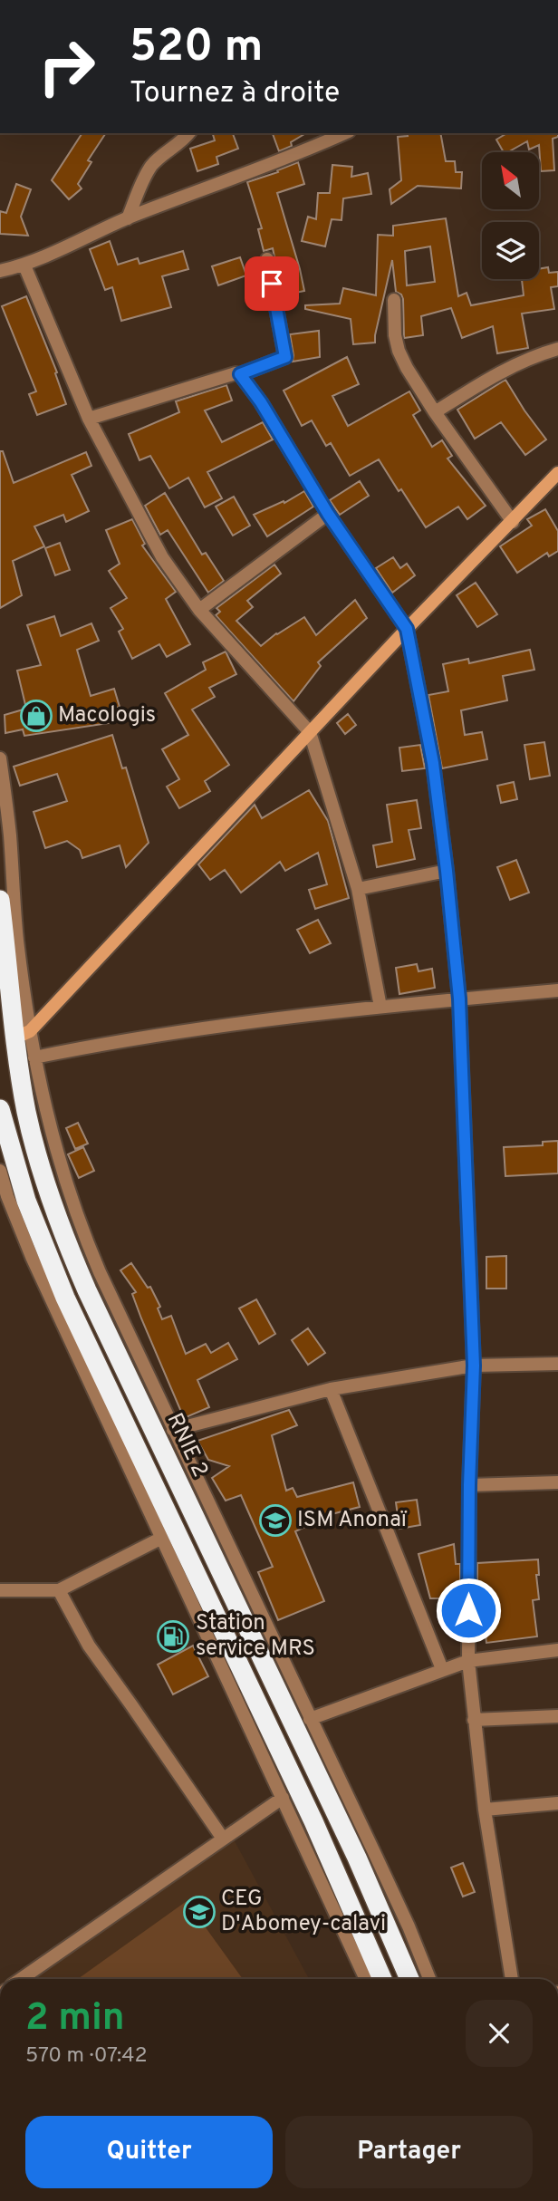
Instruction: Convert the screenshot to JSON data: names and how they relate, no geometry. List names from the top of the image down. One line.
{"streets":{"highway":["RNIE 2"]},"places":{"shop":["Macologis"],"school or university":["ISM Anonaï","CEG D'Abomey-calavi"],"fuel station":["Station service MRS"]},"north":"top left","page":{"turn":["520 m","Tournez à droite"],"heading":["2 min","570 m · 07:42"],"buttons":["Quitter","Partager"]}}
